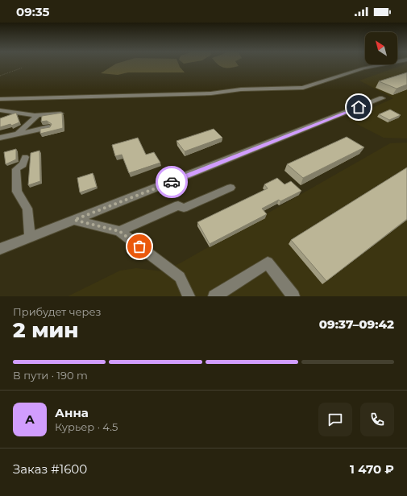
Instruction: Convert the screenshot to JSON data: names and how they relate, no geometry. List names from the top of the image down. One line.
{"north":"top left","page":{"status":"09:35","heading":["2 мин","Прибудет через","09:37–09:42"],"panel":["Анна","Курьер · 4.5","Заказ #1600","1 470 ₽"],"bar":"В пути · 190 m","round":"А"}}
